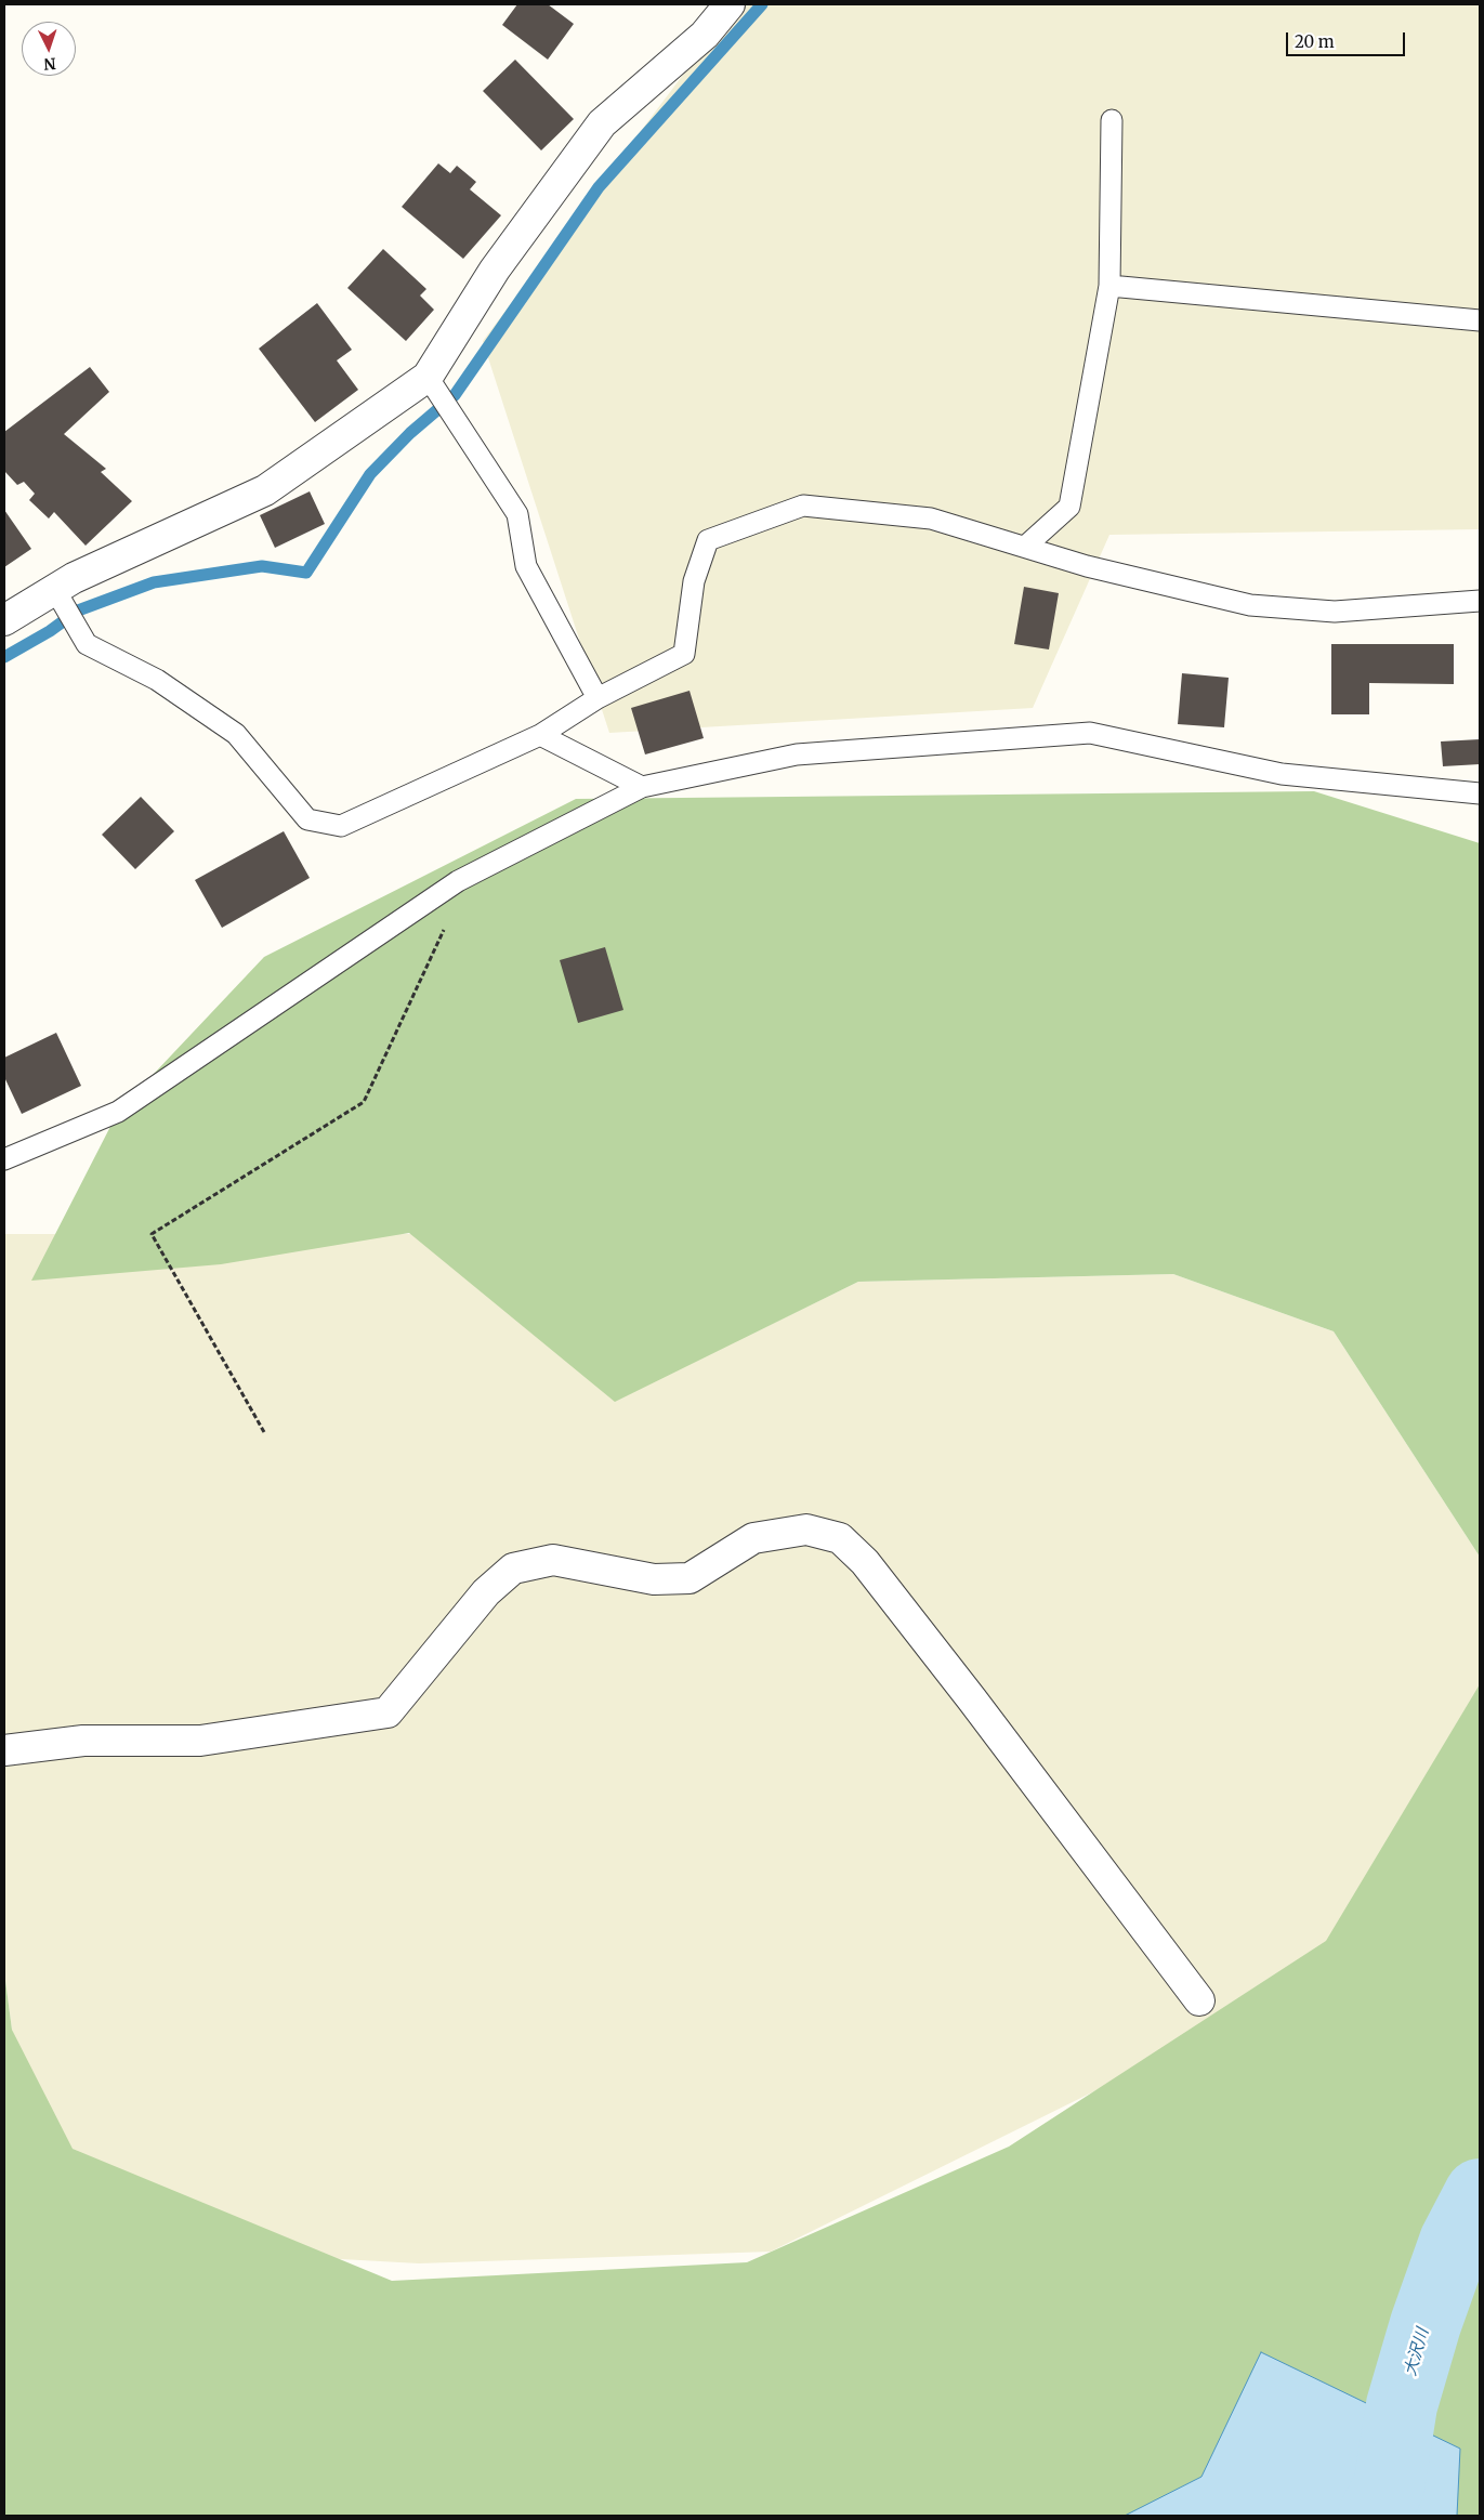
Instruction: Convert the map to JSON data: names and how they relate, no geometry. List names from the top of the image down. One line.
{"water":["大沢川"],"scale_bar":"20 m","north":"bottom"}
